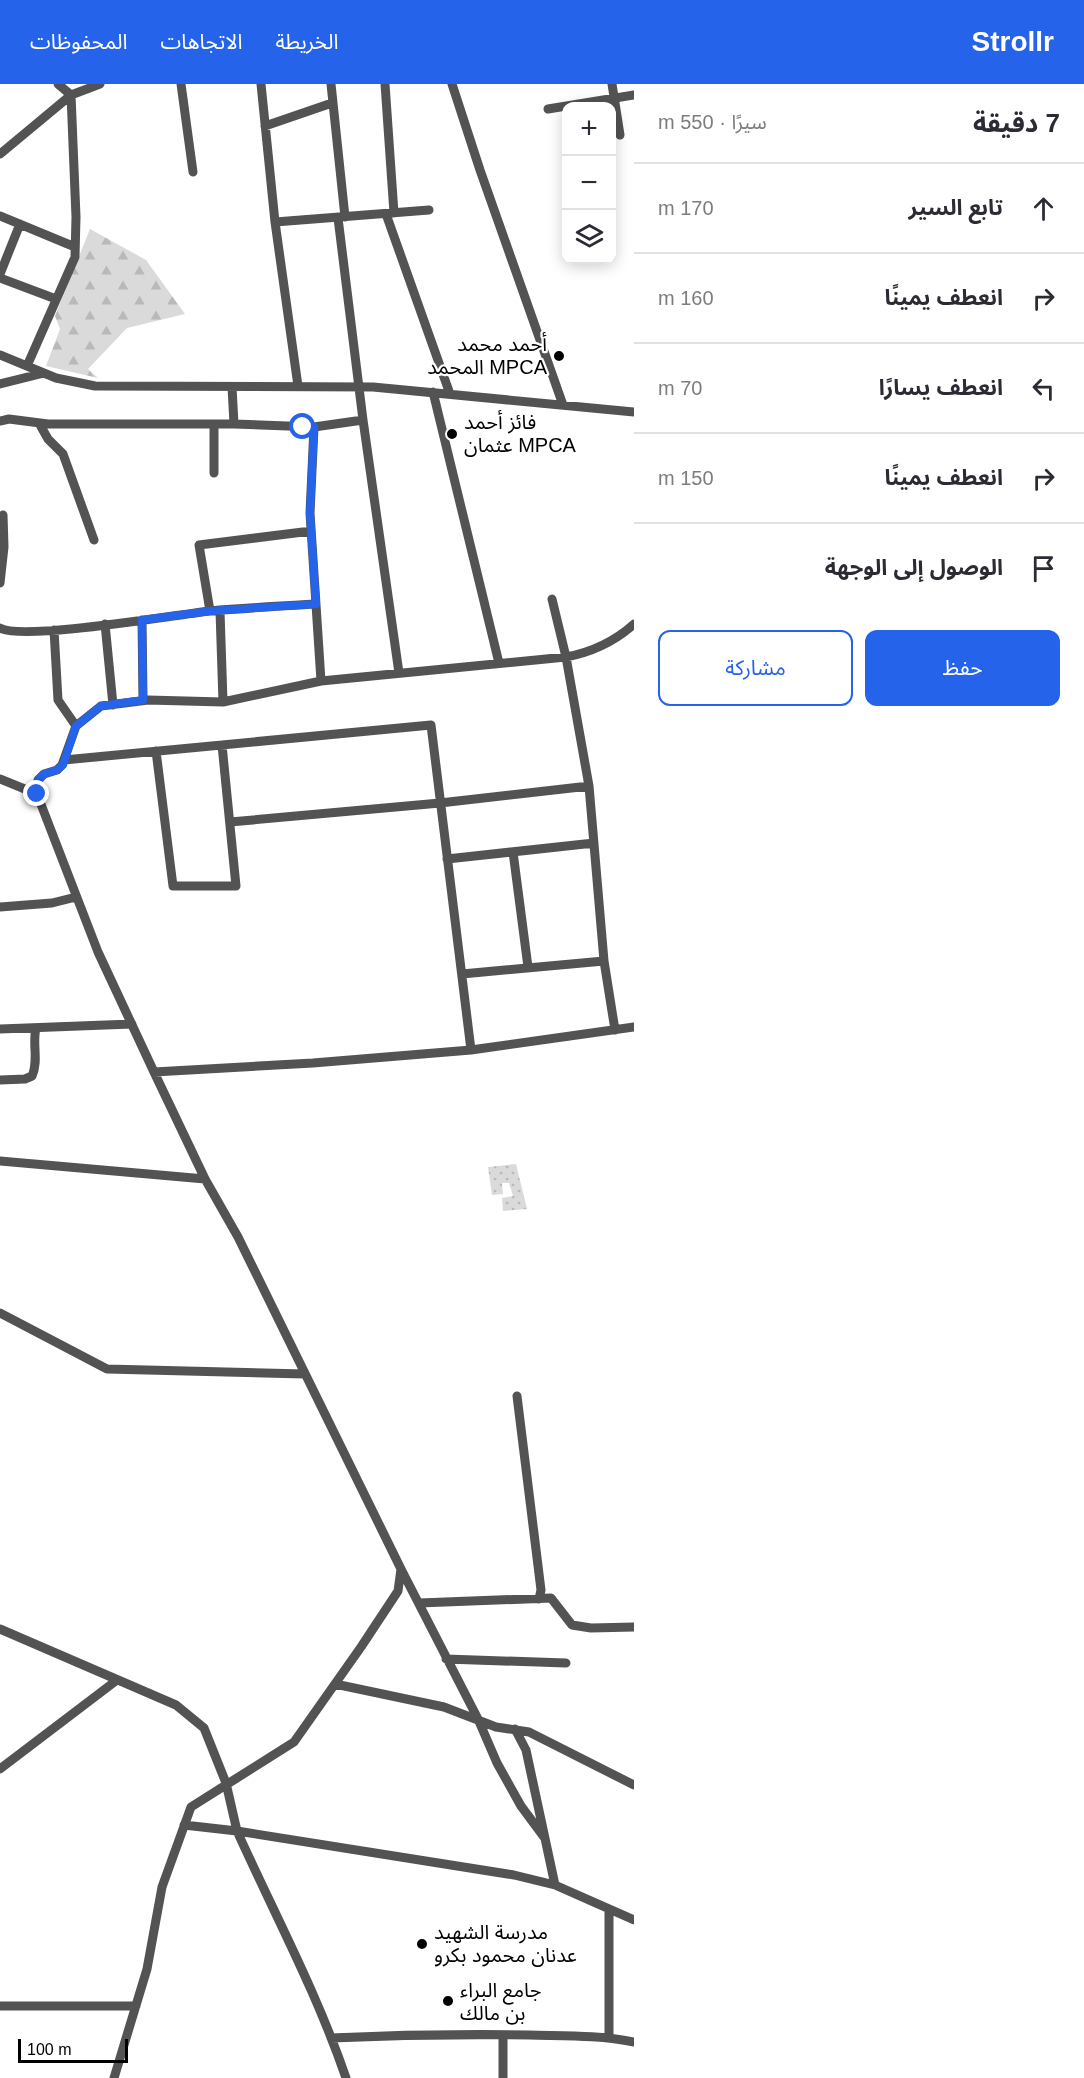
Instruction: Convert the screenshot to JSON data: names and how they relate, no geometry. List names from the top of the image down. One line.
{"places":["أحمد محمد المحمد MPCA","فائز أحمد عثمان MPCA","مدرسة الشهيد عدنان محمود بكرو","جامع البراء بن مالك"],"scale_bar":"100 m","page":{"header":"Strollr","nav":["الخريطة","الاتجاهات","المحفوظات"],"heading":["7 دقيقة","سيرًا · 550 m"],"map_buttons":["+","−"],"list":[["تابع السير","170 m"],["انعطف يمينًا","160 m"],["انعطف يسارًا","70 m"],["انعطف يمينًا","150 m"],"الوصول إلى الوجهة"],"buttons":["حفظ","مشاركة"],"scale":"100 m"}}
